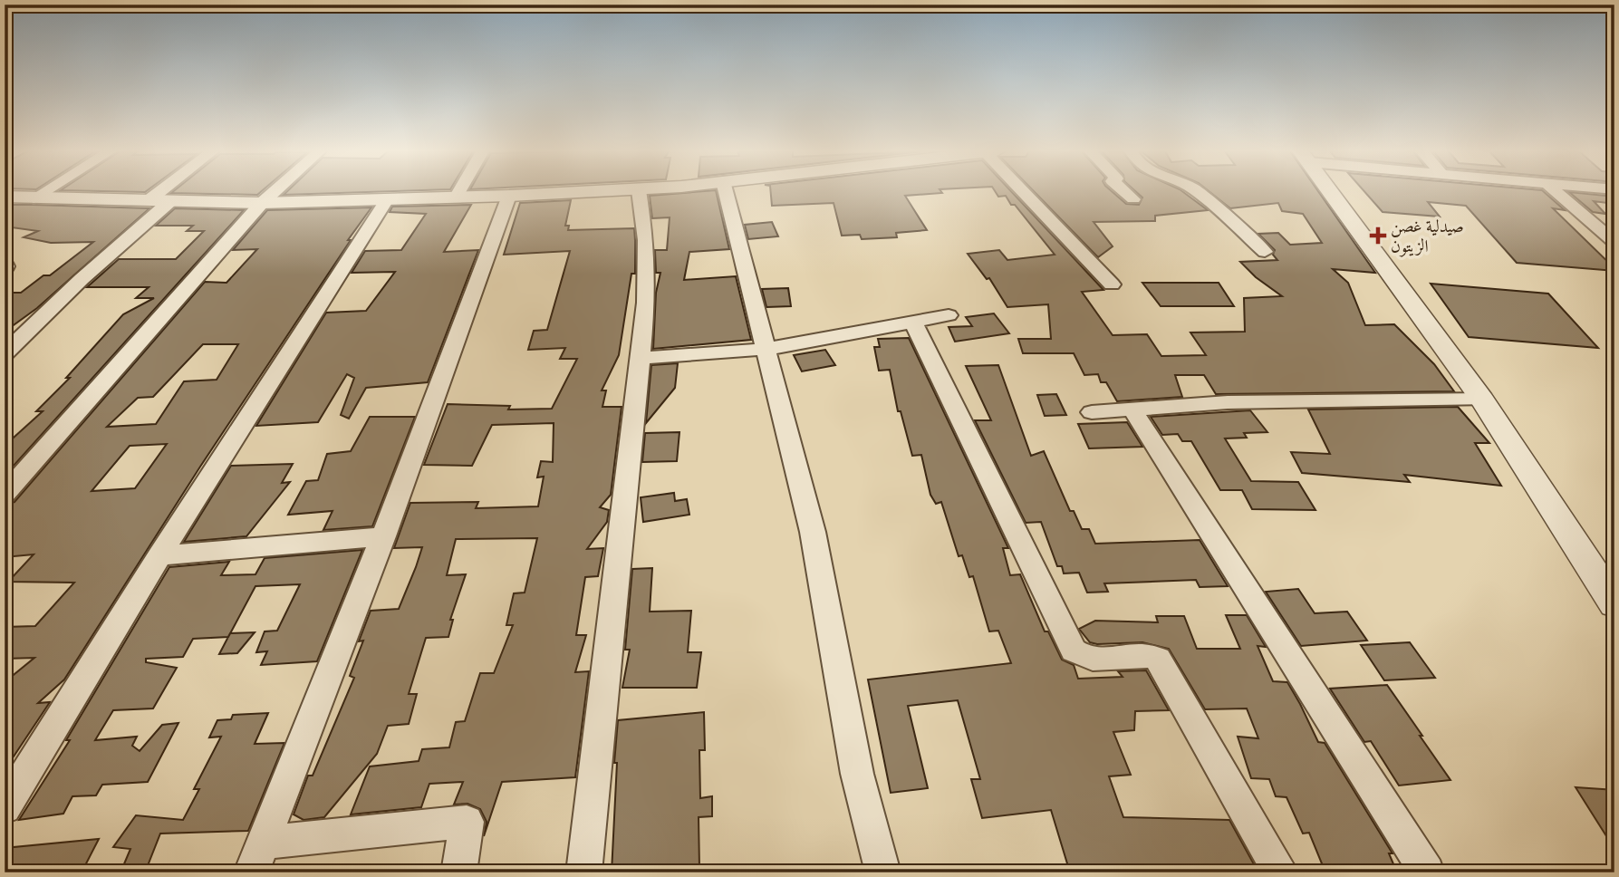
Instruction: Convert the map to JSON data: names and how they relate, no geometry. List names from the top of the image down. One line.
{"places":{"health":["صيدلية غصن الزيتون"]}}
